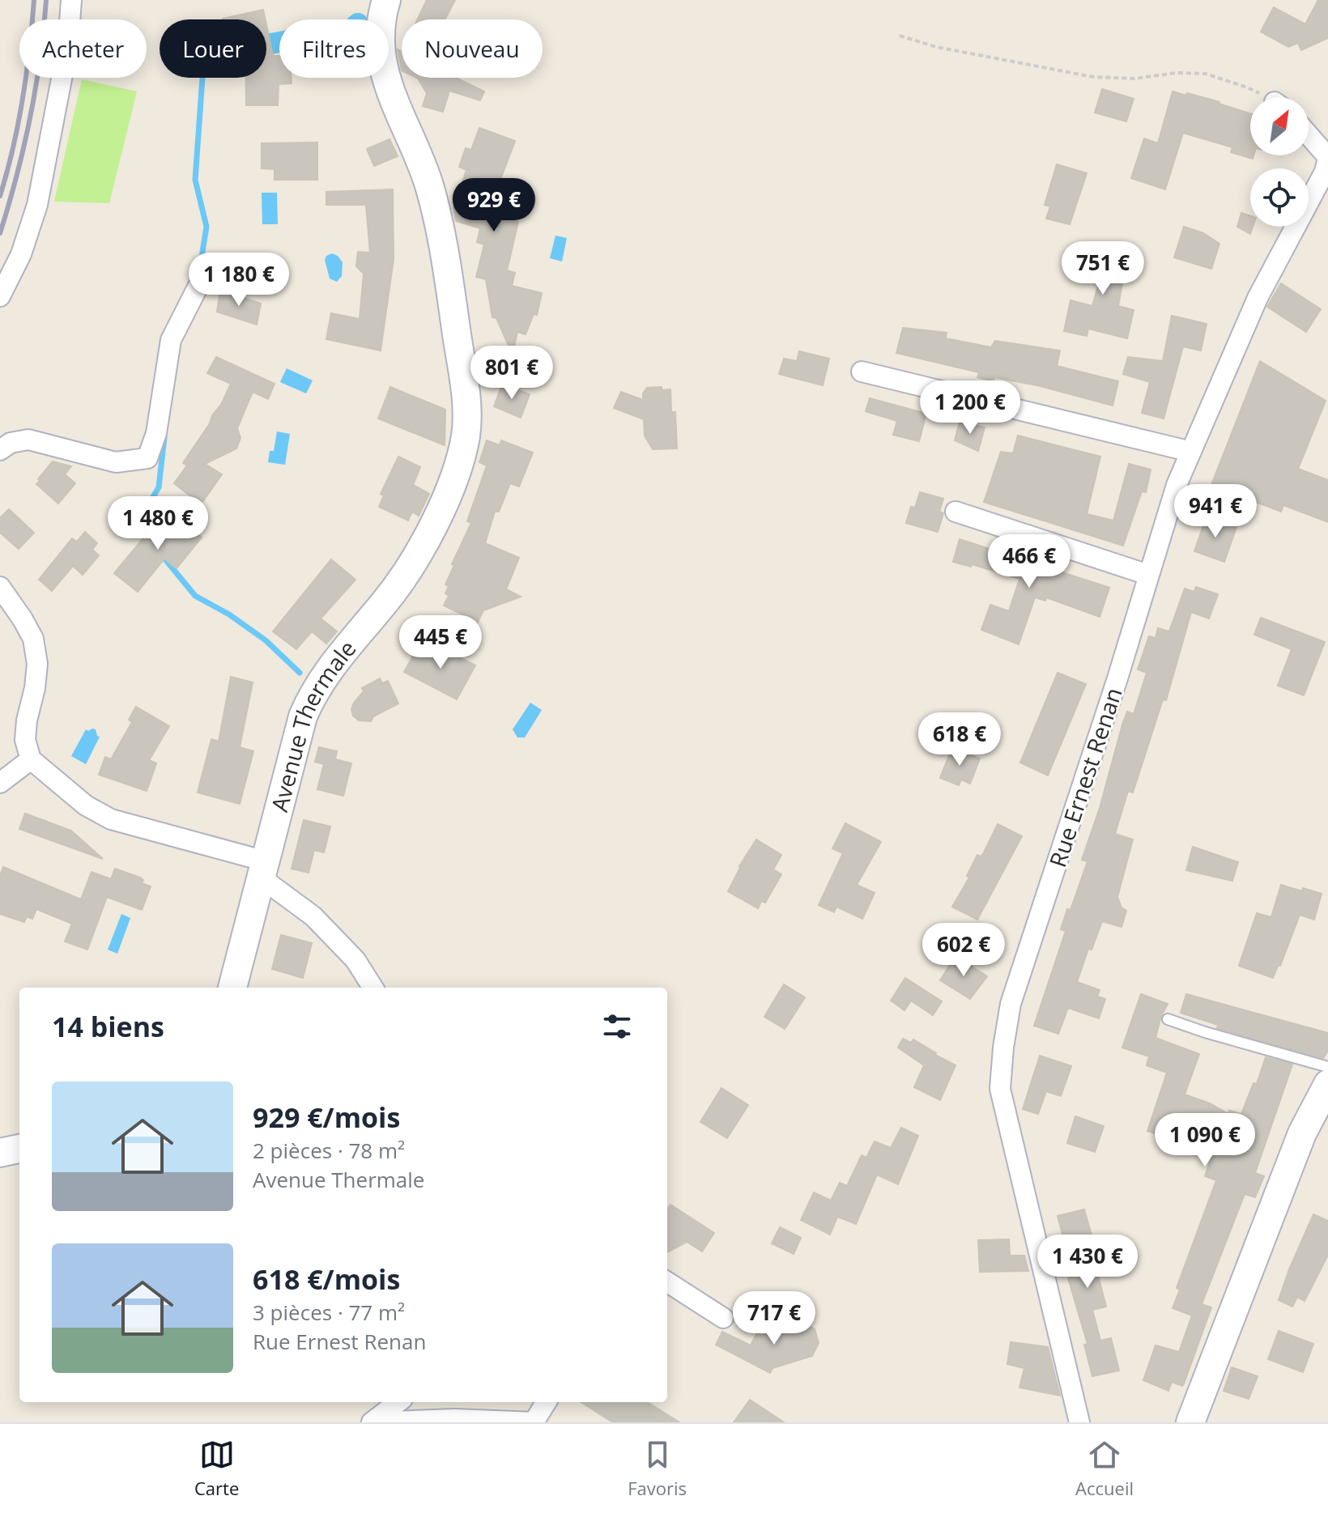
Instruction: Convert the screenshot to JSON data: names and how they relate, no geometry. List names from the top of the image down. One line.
{"streets":{"main road":["Avenue Thermale"],"street":["Rue Ernest Renan"]},"north":"top right","page":{"chip":["Acheter","Louer","Filtres","Nouveau"],"price":["929 €","751 €","1 180 €","801 €","1 200 €","941 €","1 480 €","466 €","445 €","618 €","602 €","1 090 €","1 430 €","717 €"],"heading":"14 biens","list":[{"name":"929 €/mois","note":"2 pièces · 78 m² · Avenue Thermale"},{"name":"618 €/mois","note":"3 pièces · 77 m² · Rue Ernest Renan"}],"tabs":["Carte","Favoris","Accueil"]}}
